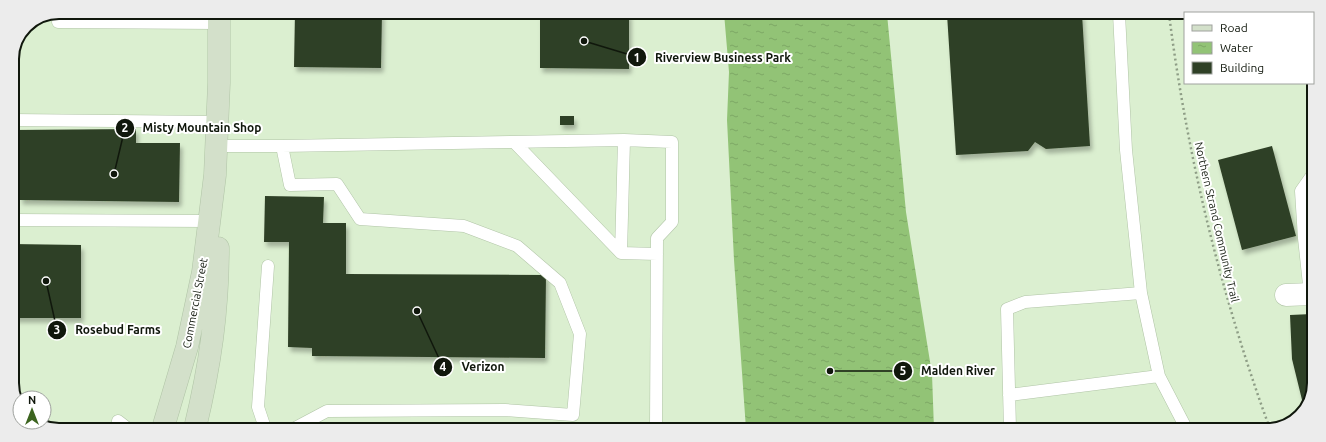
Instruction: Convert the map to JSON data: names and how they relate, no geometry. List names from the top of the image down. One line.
{"streets":{"main road":["Commercial Street"],"path":["Northern Strand Community Trail"]},"places":["Riverview Business Park","Misty Mountain Shop","Rosebud Farms","Verizon","Malden River"],"legend":["Road","Water","Building"],"north":"top"}
